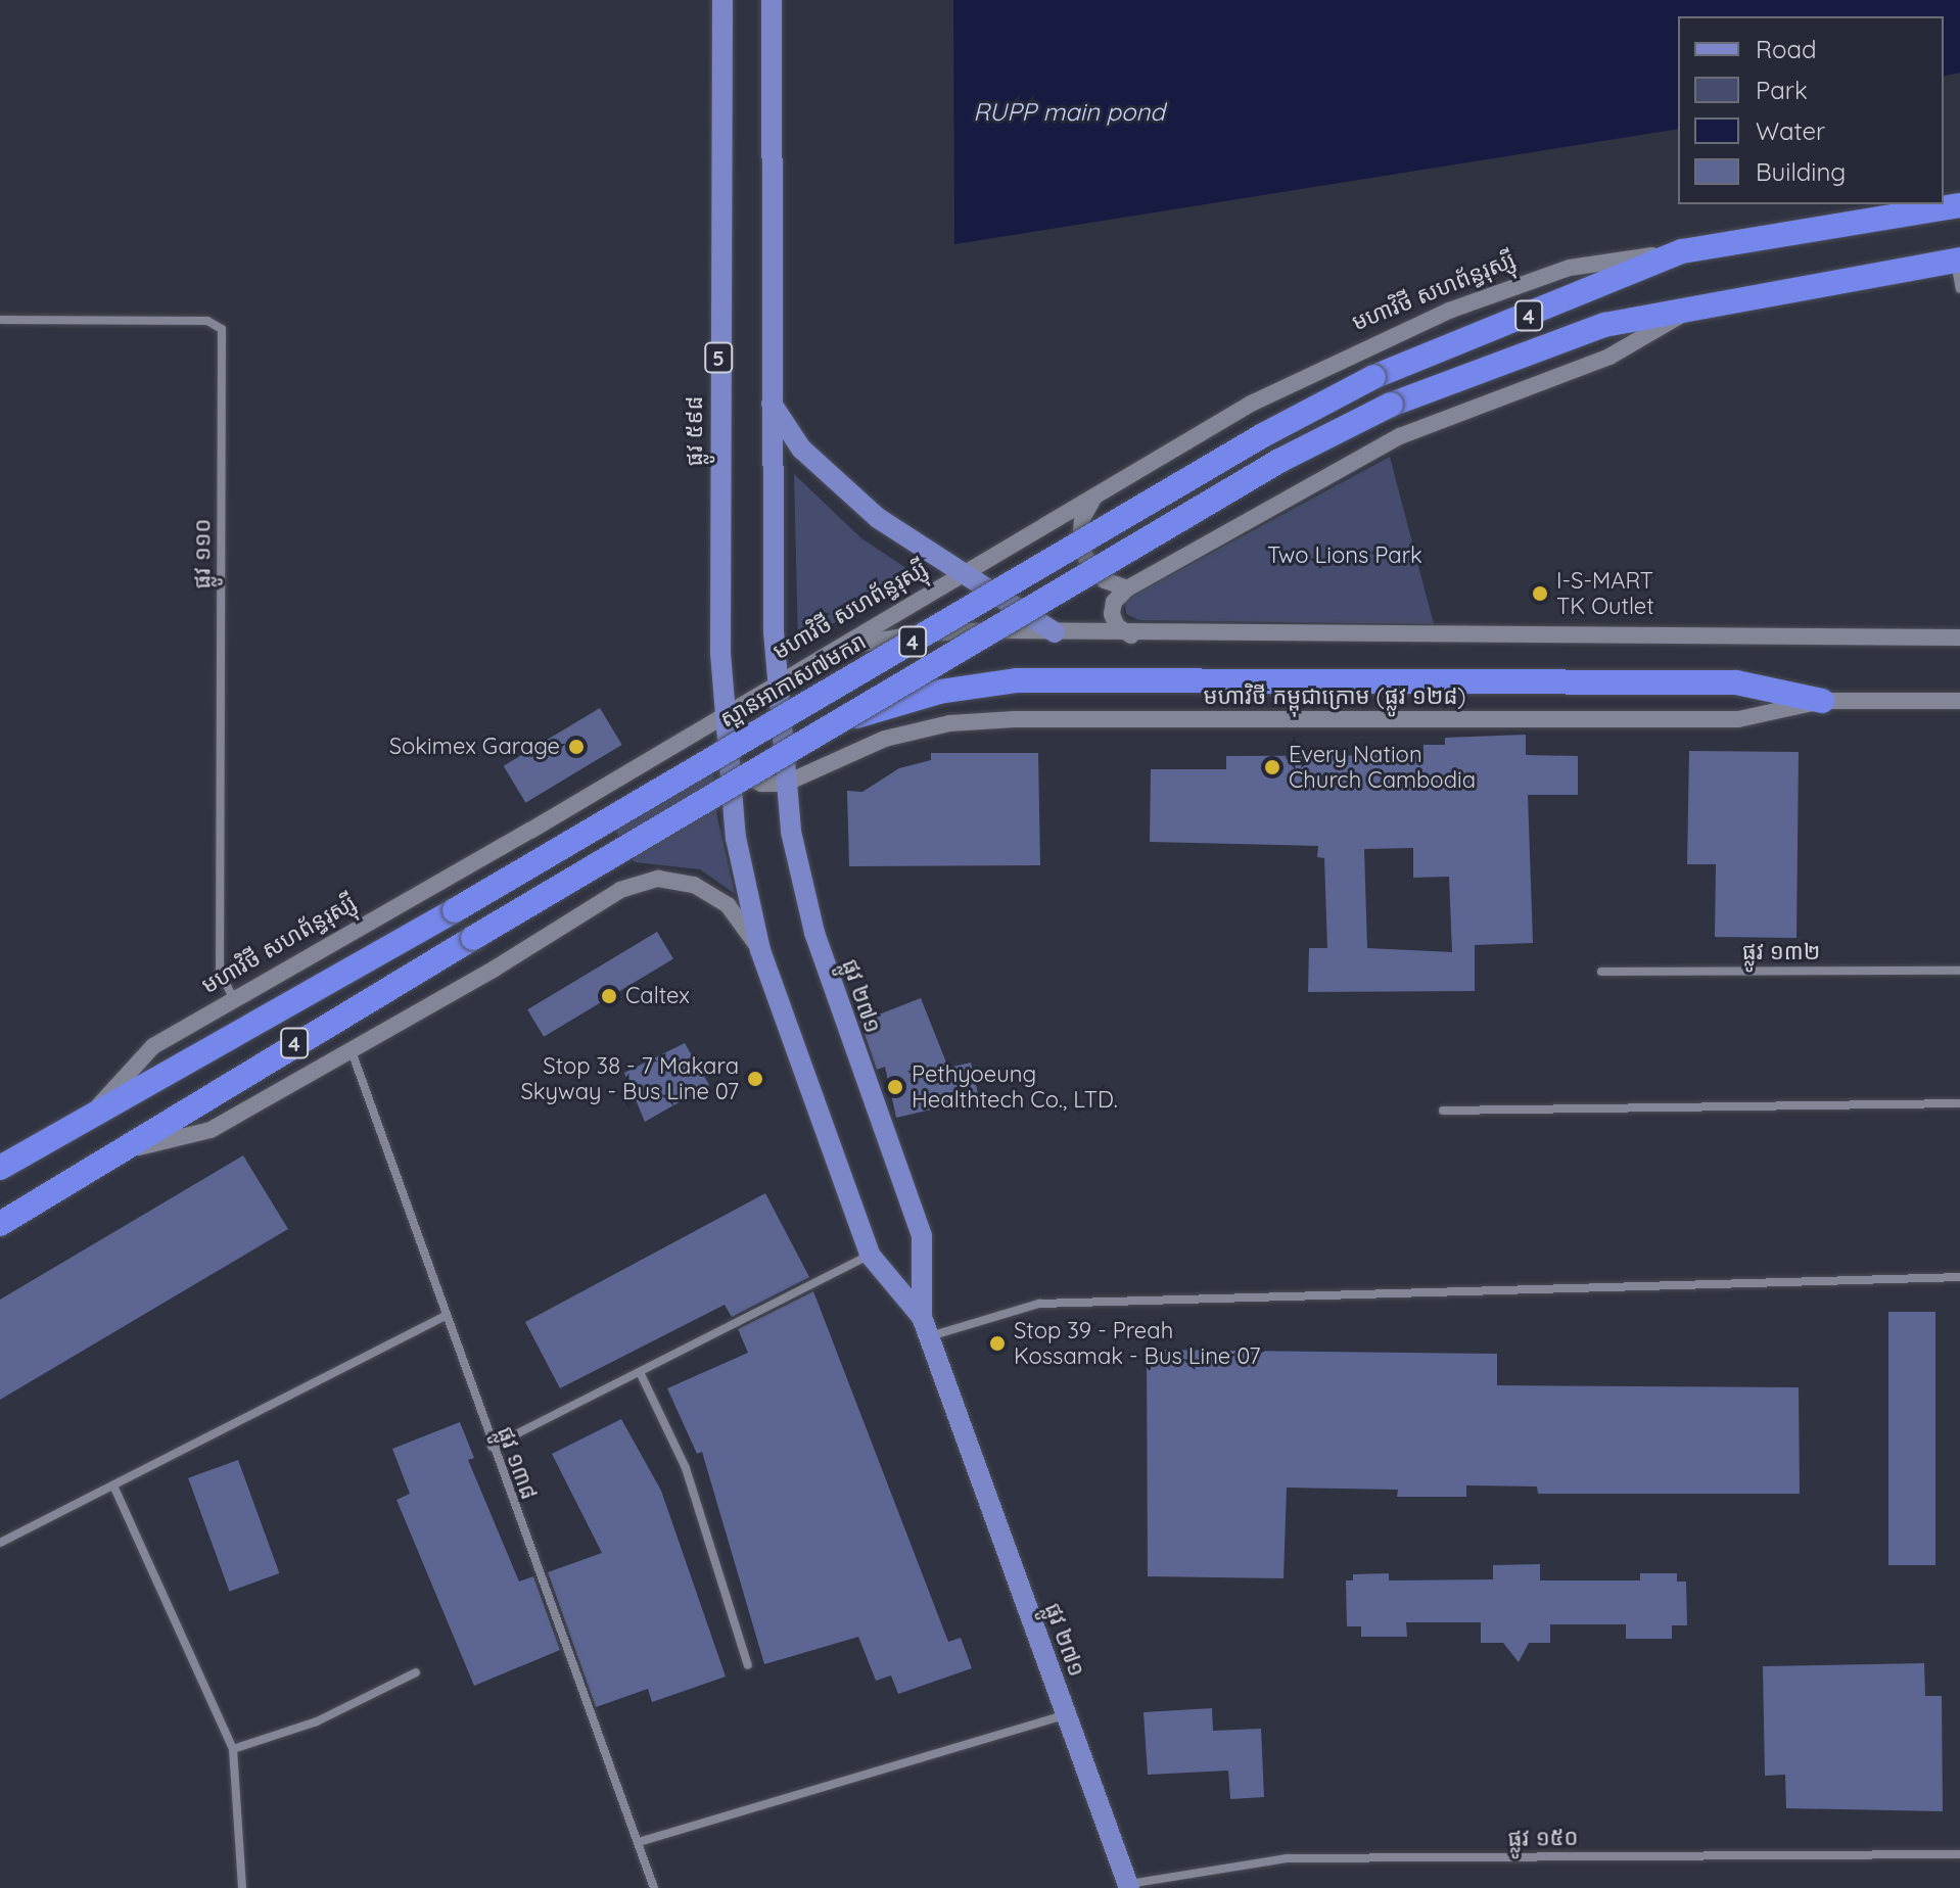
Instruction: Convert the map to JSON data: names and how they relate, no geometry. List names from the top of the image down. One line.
{"streets":{"highway":["មហាវិថី សហព័ន្ធរុស្ស៊ី","4","ស្ពានអាកាស៧មករា"],"main road":["5","ផ្លូវ ៥៩៨","មហាវិថី កម្ពុជាក្រោម (ផ្លូវ ១២៨)","ផ្លូវ ២៧១"],"street":["ផ្លូវ ១១០","ផ្លូវ ១៣២","ផ្លូវ ១៣៨","ផ្លូវ ១៥០"]},"crossings":[["មហាវិថី សហព័ន្ធរុស្ស៊ី","ផ្លូវ ៥៩៨"],["មហាវិថី សហព័ន្ធរុស្ស៊ី","ផ្លូវ ១១០"],["មហាវិថី សហព័ន្ធរុស្ស៊ី","ស្ពានអាកាស៧មករា"],["មហាវិថី សហព័ន្ធរុស្ស៊ី","ផ្លូវ ២៧១"],["ផ្លូវ ៥៩៨","ផ្លូវ ២៧១"],["មហាវិថី កម្ពុជាក្រោម (ផ្លូវ ១២៨)","ផ្លូវ ២៧១"],["ផ្លូវ ២៧១","ផ្លូវ ១៥០"]],"water":["RUPP main pond"],"parks":["Two Lions Park"],"places":["I-S-MART TK Outlet","Sokimex Garage","Every Nation Church Cambodia","Caltex","Stop 38 - 7 Makara Skyway - Bus Line 07","Pethyoeung Healthtech Co., LTD.","Stop 39 - Preah Kossamak - Bus Line 07"],"legend":["Road","Park","Water","Building"]}
